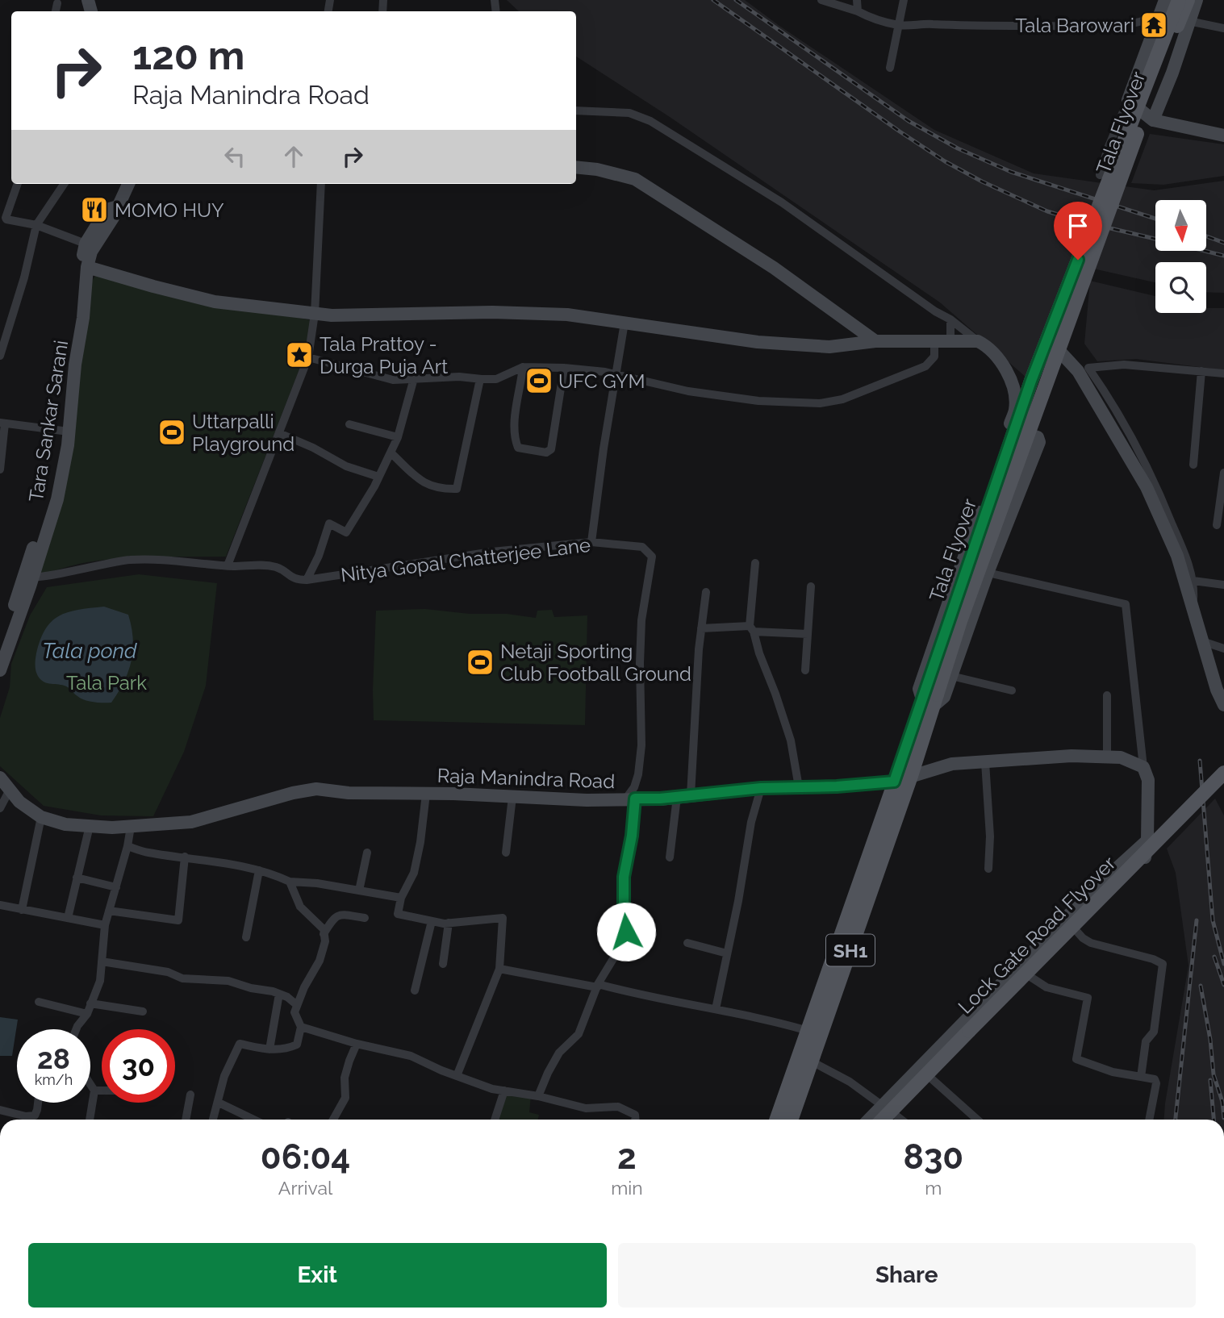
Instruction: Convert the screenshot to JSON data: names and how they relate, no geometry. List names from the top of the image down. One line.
{"streets":{"main road":["Tala Flyover","Lock Gate Road Flyover","SH1"],"street":["Tara Sankar Sarani","Nitya Gopal Chatterjee Lane","Raja Manindra Road"]},"crossings":[["Tala Flyover","SH1"],["Tara Sankar Sarani","Nitya Gopal Chatterjee Lane"],["Nitya Gopal Chatterjee Lane","Raja Manindra Road"],["Raja Manindra Road","SH1"]],"water":["Tala pond"],"parks":["Tala Park"],"places":{"temple":["Tala Barowari"],"restaurant":["MOMO HUY"],"place":["Tala Prattoy - Durga Puja Art"],"sports":["UFC GYM","Uttarpalli Playground","Netaji Sporting Club Football Ground"]},"north":"bottom","page":{"turn":["120 m","Raja Manindra Road"],"speed":"28 km/h","limit":"30","eta":["06:04","Arrival","2","min","830","m"],"buttons":["Exit","Share"]}}
